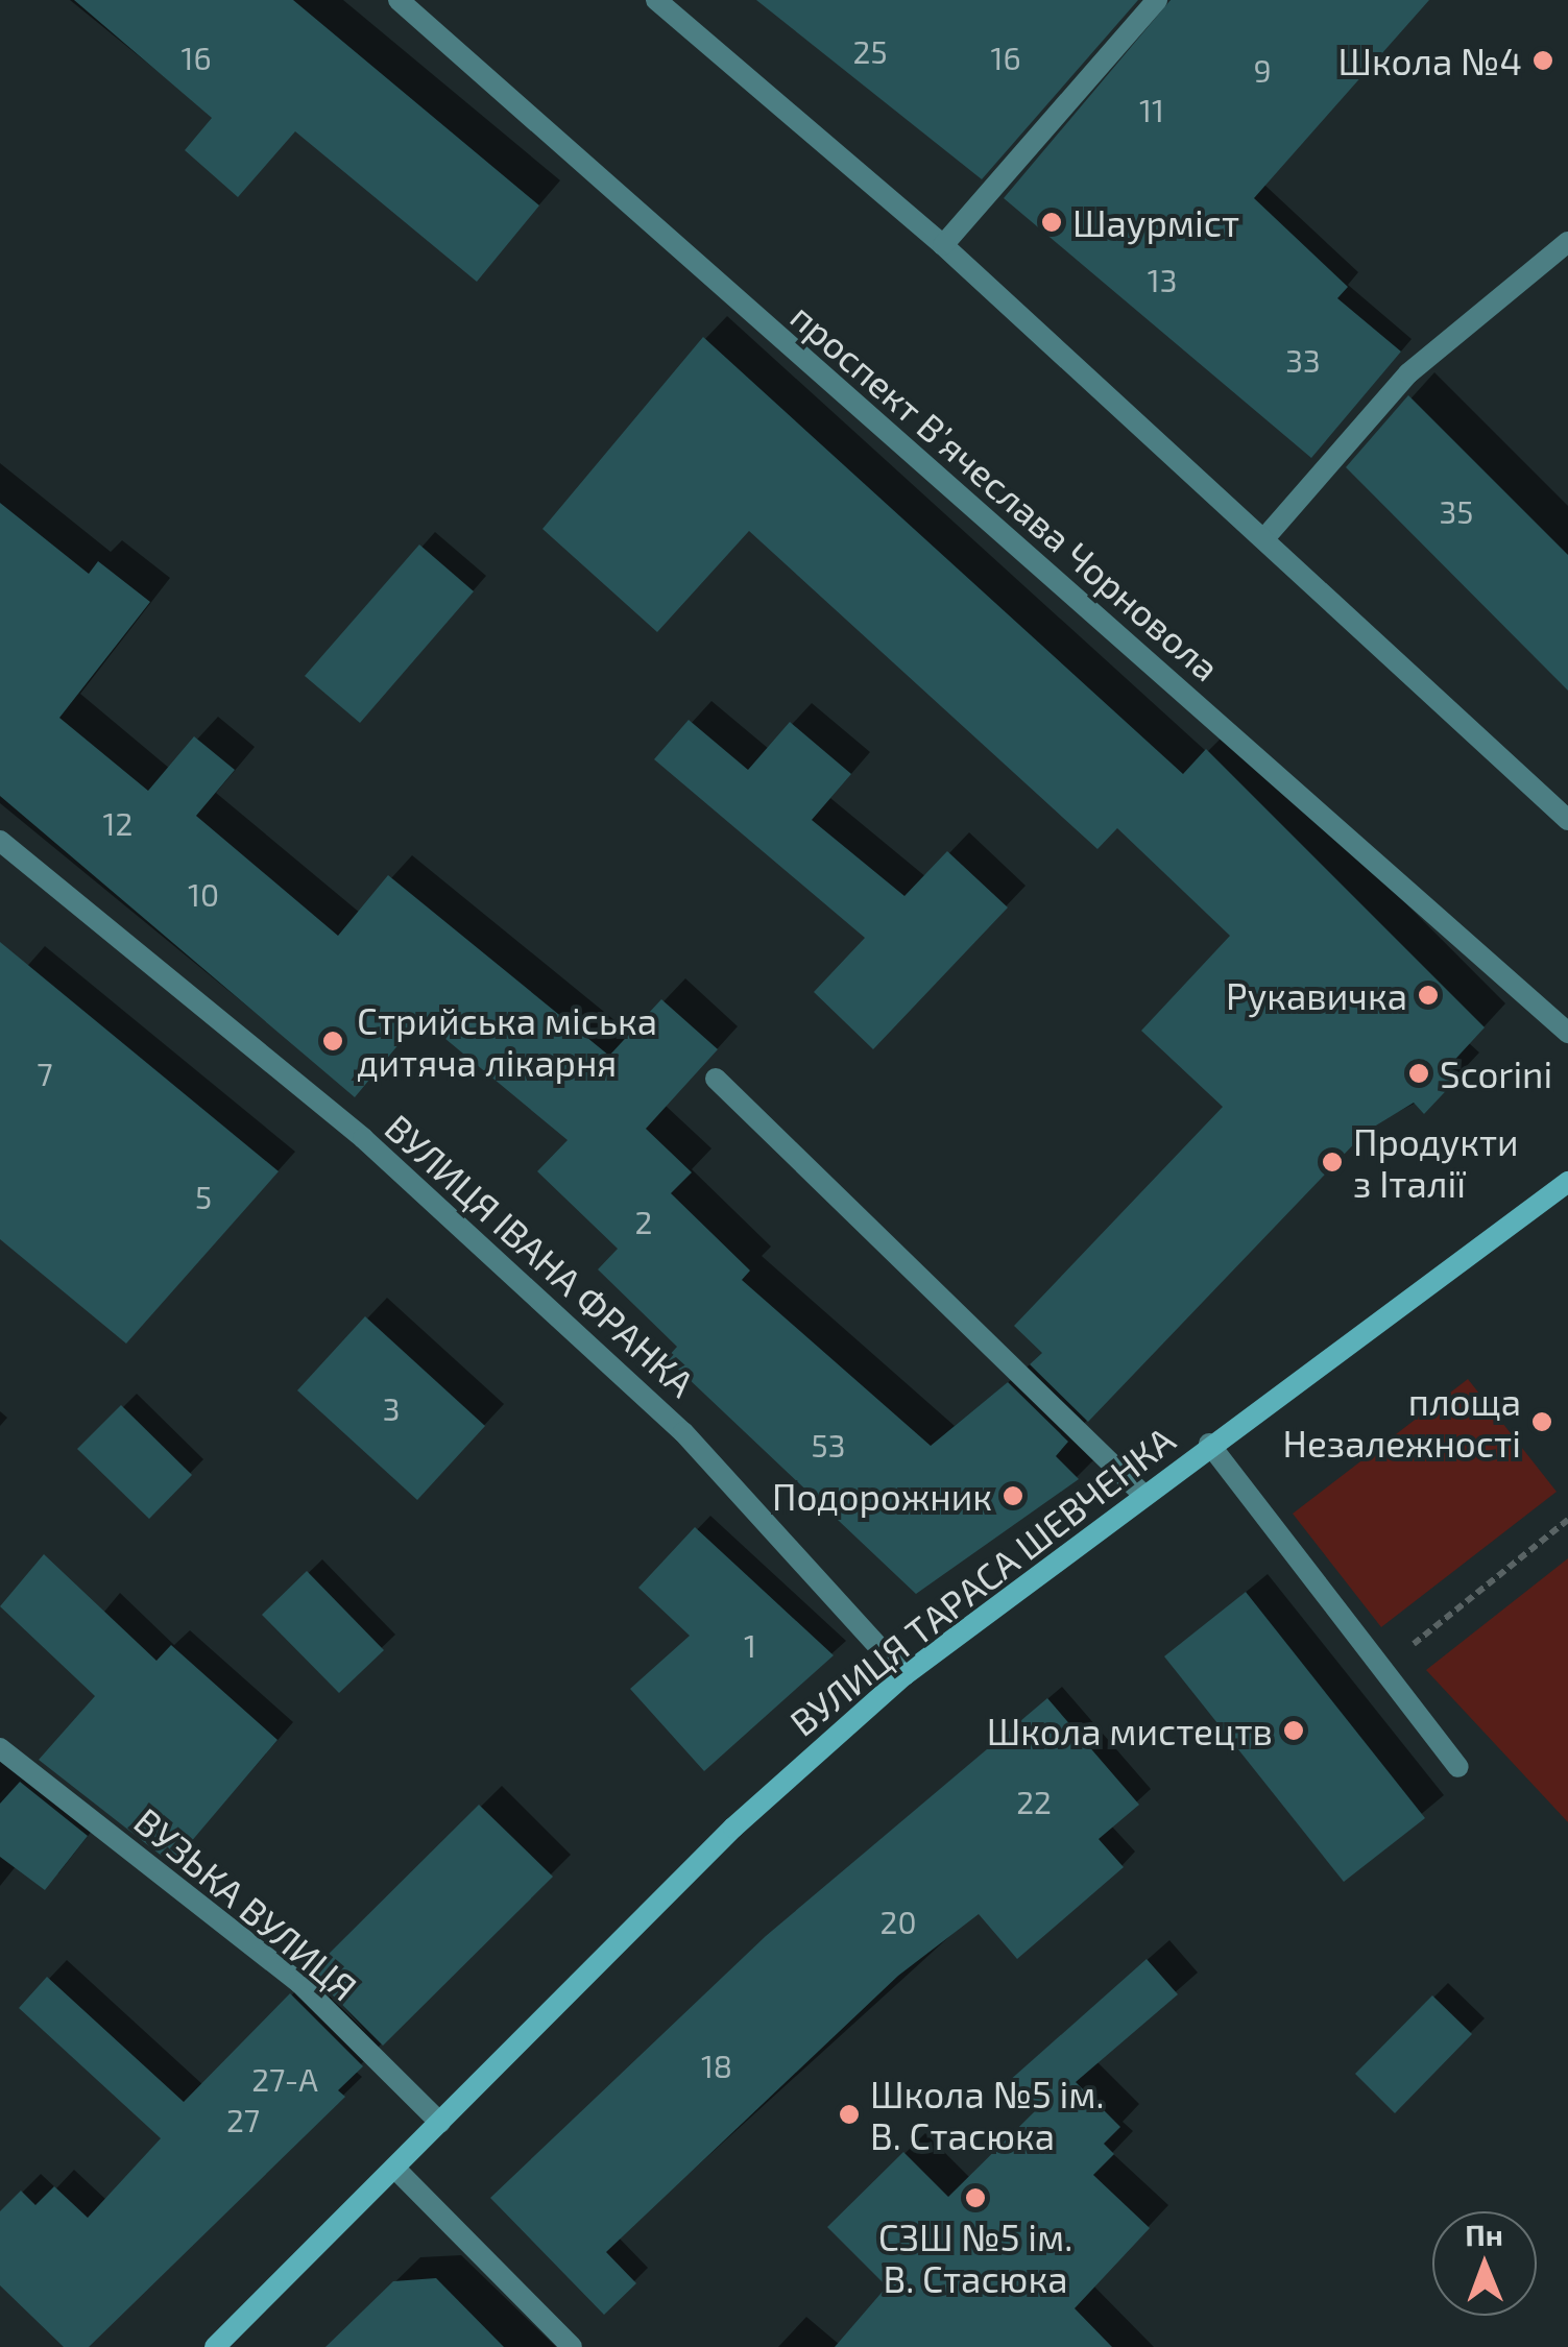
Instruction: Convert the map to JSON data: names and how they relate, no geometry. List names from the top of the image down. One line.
{"streets":{"main road":["ВУЛИЦЯ ТАРАСА ШЕВЧЕНКА"],"street":["проспект Вʼячеслава Чорновола","ВУЛИЦЯ ІВАНА ФРАНКА","ВУЗЬКА ВУЛИЦЯ"]},"crossings":[["ВУЛИЦЯ ІВАНА ФРАНКА","ВУЛИЦЯ ТАРАСА ШЕВЧЕНКА"],["ВУЛИЦЯ ТАРАСА ШЕВЧЕНКА","ВУЗЬКА ВУЛИЦЯ"]],"places":["Школа №4","Шаурміст","Рукавичка","Стрийська міська дитяча лікарня","Scorini","Продукти з Італії","площа Незалежності","Подорожник","Школа мистецтв","Школа №5 ім. В. Стасюка","СЗШ №5 ім. В. Стасюка"],"house_numbers":["25","16","16","9","11","13","33","35","12","10","7","5","2","3","53","1","22","20","18","27-А","27"],"north":"top"}
